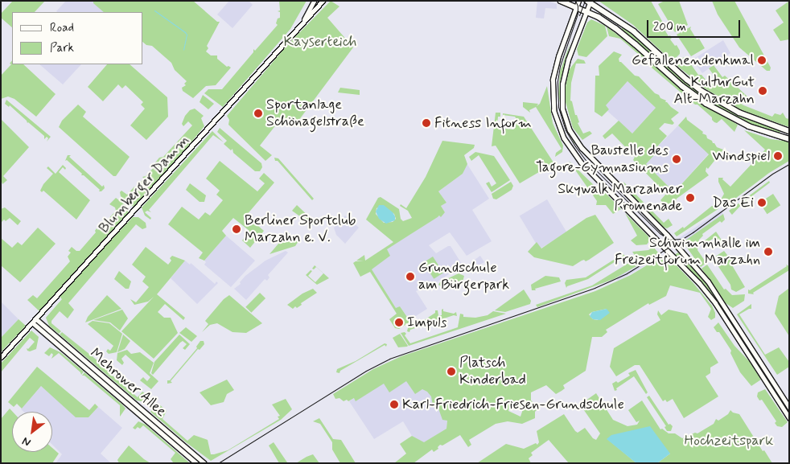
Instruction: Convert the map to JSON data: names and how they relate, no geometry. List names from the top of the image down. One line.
{"streets":{"main road":["Blumberger Damm","Mehrower Allee"]},"crossings":[["Blumberger Damm","Mehrower Allee"]],"parks":["Kayserteich","Hochzeitspark"],"places":["Gefallenendenkmal","KulturGut Alt-Marzahn","Sportanlage Schönagelstraße","Fitness Inform","Windspiel","Baustelle des Tagore-Gymnasiums","Skywalk Marzahner Promenade","Das Ei","Berliner Sportclub Marzahn e. V.","Schwimmhalle im Freizeitforum Marzahn","Grundschule am Bürgerpark","Impuls","Platsch Kinderbad","Karl-Friedrich-Friesen-Grundschule"],"legend":["Road","Park"],"scale_bar":"200 m","north":"bottom left"}
